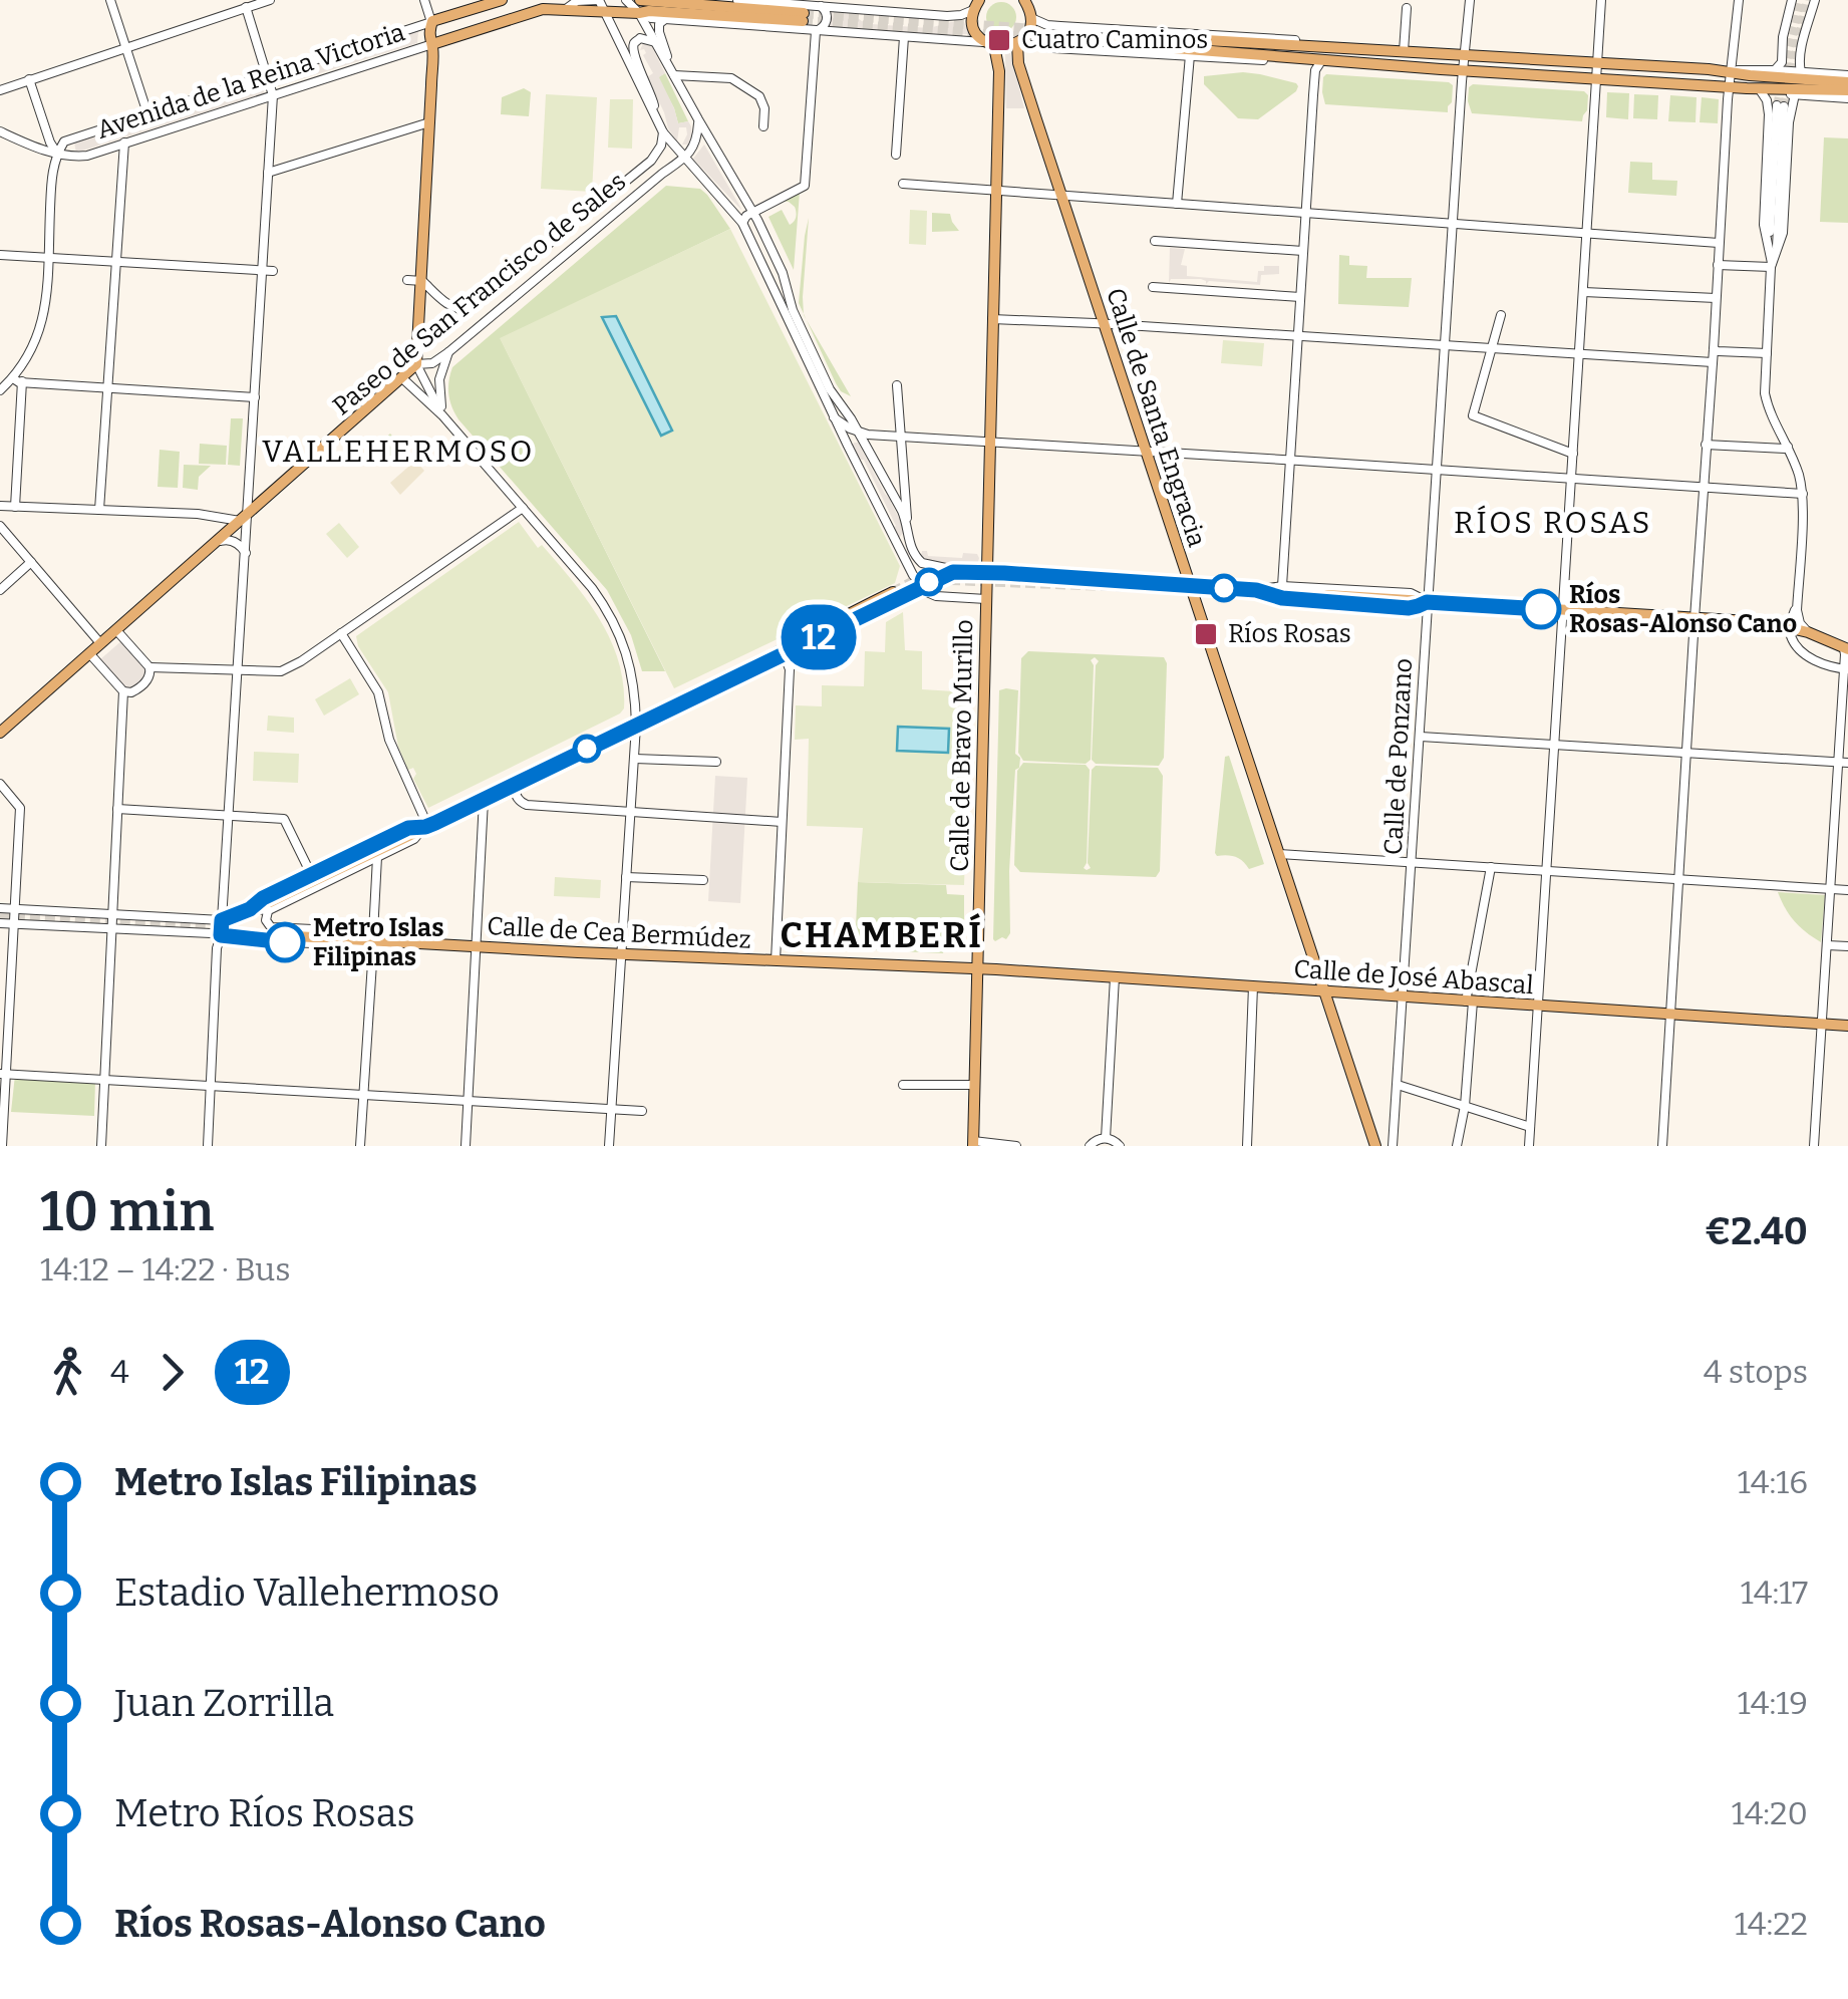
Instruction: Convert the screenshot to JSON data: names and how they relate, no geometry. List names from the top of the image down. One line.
{"streets":{"main road":["Avenida de la Reina Victoria","Paseo de San Francisco de Sales","Calle de Santa Engracia","Calle de Bravo Murillo","Calle de Cea Bermúdez","Calle de José Abascal"],"street":["Calle de Ponzano"]},"crossings":[["Avenida de la Reina Victoria","Calle de Bravo Murillo"],["Calle de Santa Engracia","Calle de José Abascal"],["Calle de Bravo Murillo","Calle de Cea Bermúdez"],["Calle de Bravo Murillo","Calle de José Abascal"],["Calle de Ponzano","Calle de José Abascal"],["Calle de Cea Bermúdez","Calle de José Abascal"]],"districts":["VALLEHERMOSO","RÍOS ROSAS","CHAMBERÍ"],"places":{"transit":["Cuatro Caminos","Ríos Rosas"],"other":["Ríos Rosas-Alonso Cano","Metro Islas Filipinas"]},"lines":["bus line 12"],"page":{"on_map":"12","heading":["10 min","14:12 – 14:22 · Bus","€2.40"],"legs":["4","12","4 stops"],"list":[{"name":"Metro Islas Filipinas","value":"14:16"},{"name":"Estadio Vallehermoso","value":"14:17"},{"name":"Juan Zorrilla","value":"14:19"},{"name":"Metro Ríos Rosas","value":"14:20"},{"name":"Ríos Rosas-Alonso Cano","value":"14:22"}]}}
